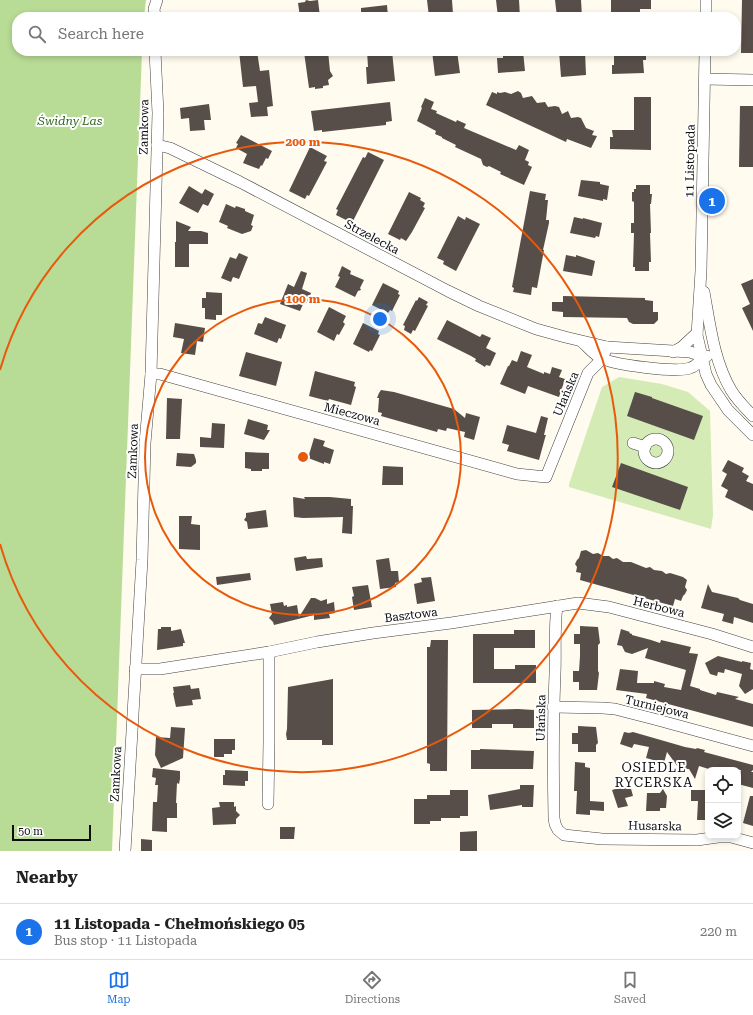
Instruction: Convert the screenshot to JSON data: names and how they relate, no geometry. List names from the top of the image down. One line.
{"streets":{"street":["Zamkowa","11 Listopada","Strzelecka","Ułańska","Mieczowa","Herbowa","Basztowa","Turniejowa","Husarska"]},"crossings":[["Zamkowa","Strzelecka"],["Zamkowa","Mieczowa"],["Zamkowa","Basztowa"],["11 Listopada","Strzelecka"],["Strzelecka","Ułańska"],["Ułańska","Mieczowa"],["Ułańska","Herbowa"],["Ułańska","Basztowa"],["Ułańska","Turniejowa"],["Ułańska","Husarska"],["Herbowa","Basztowa"]],"districts":["OSIEDLE RYCERSKA"],"parks":["Świdny Las"],"scale_bar":"50 m","page":{"search":"Search here","pins":"1","scale":"50 m","heading":"Nearby","list":[{"mark":"1","name":"11 Listopada - Chełmońskiego 05","note":"Bus stop · 11 Listopada","value":"220 m"}],"nav":["Map","Directions","Saved"]},"rings":["200 m","100 m"]}
